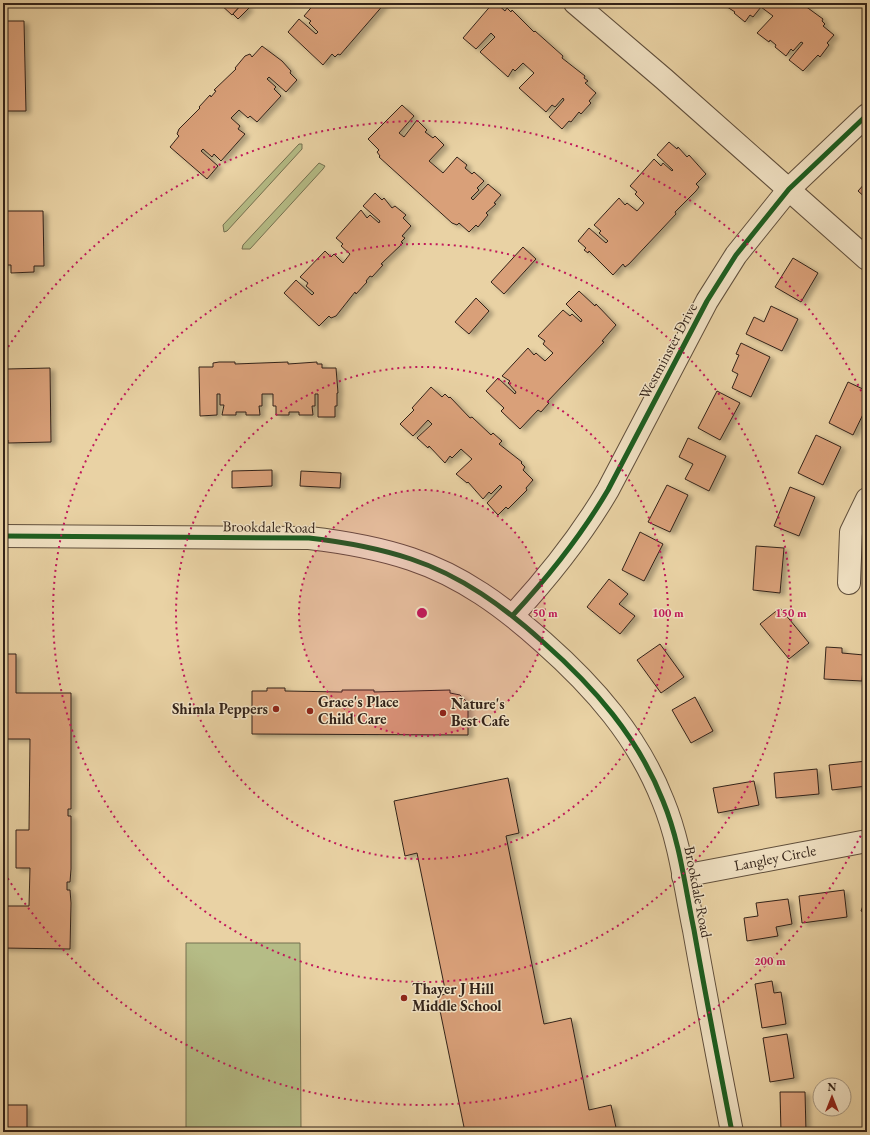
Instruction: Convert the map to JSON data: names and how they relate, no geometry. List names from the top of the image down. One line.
{"streets":{"street":["Westminster Drive","Brookdale Road","Langley Circle"]},"crossings":[["Westminster Drive","Brookdale Road"],["Brookdale Road","Langley Circle"]],"places":["Shimla Peppers","Grace's Place Child Care","Nature's Best Cafe","Thayer J Hill Middle School"],"north":"top","rings":["50 m","100 m","150 m","200 m"]}
